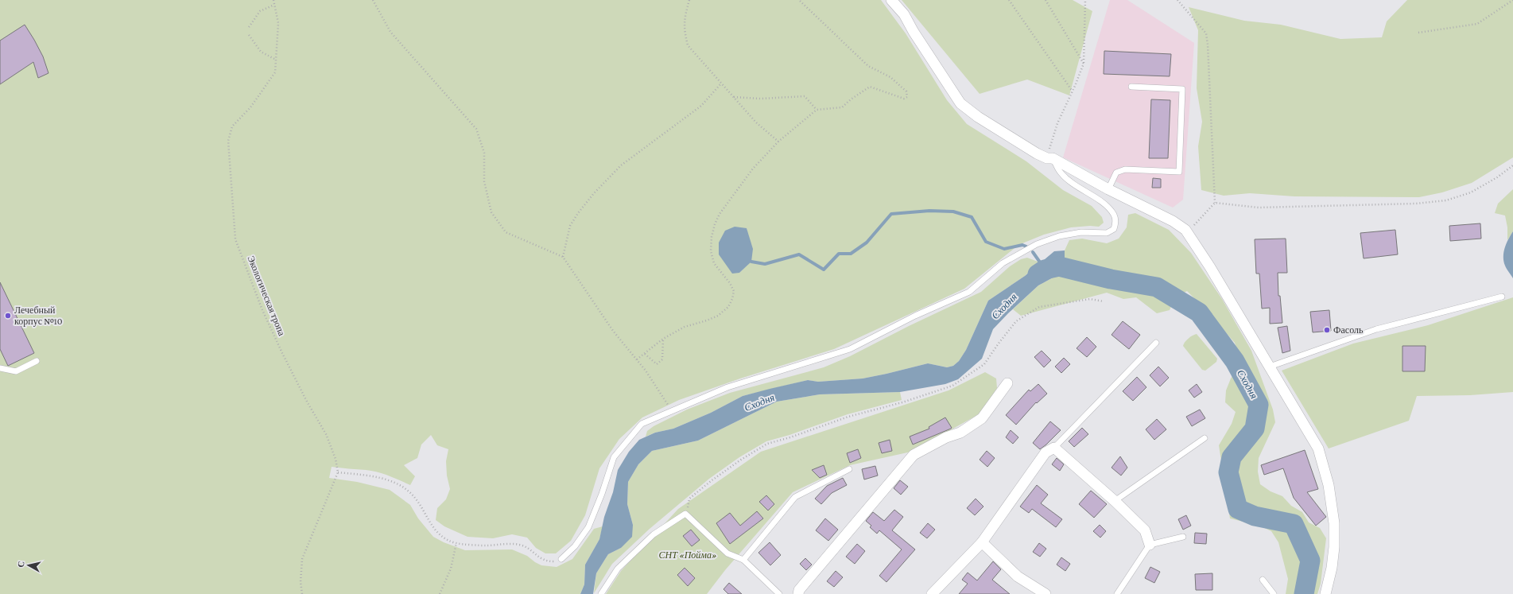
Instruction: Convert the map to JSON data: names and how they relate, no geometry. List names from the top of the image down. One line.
{"streets":{"path":["Экологическая тропа"]},"water":["Сходня"],"parks":["СНТ «Пойма»"],"places":["Лечебный корпус №10","Фасоль"],"north":"left"}
